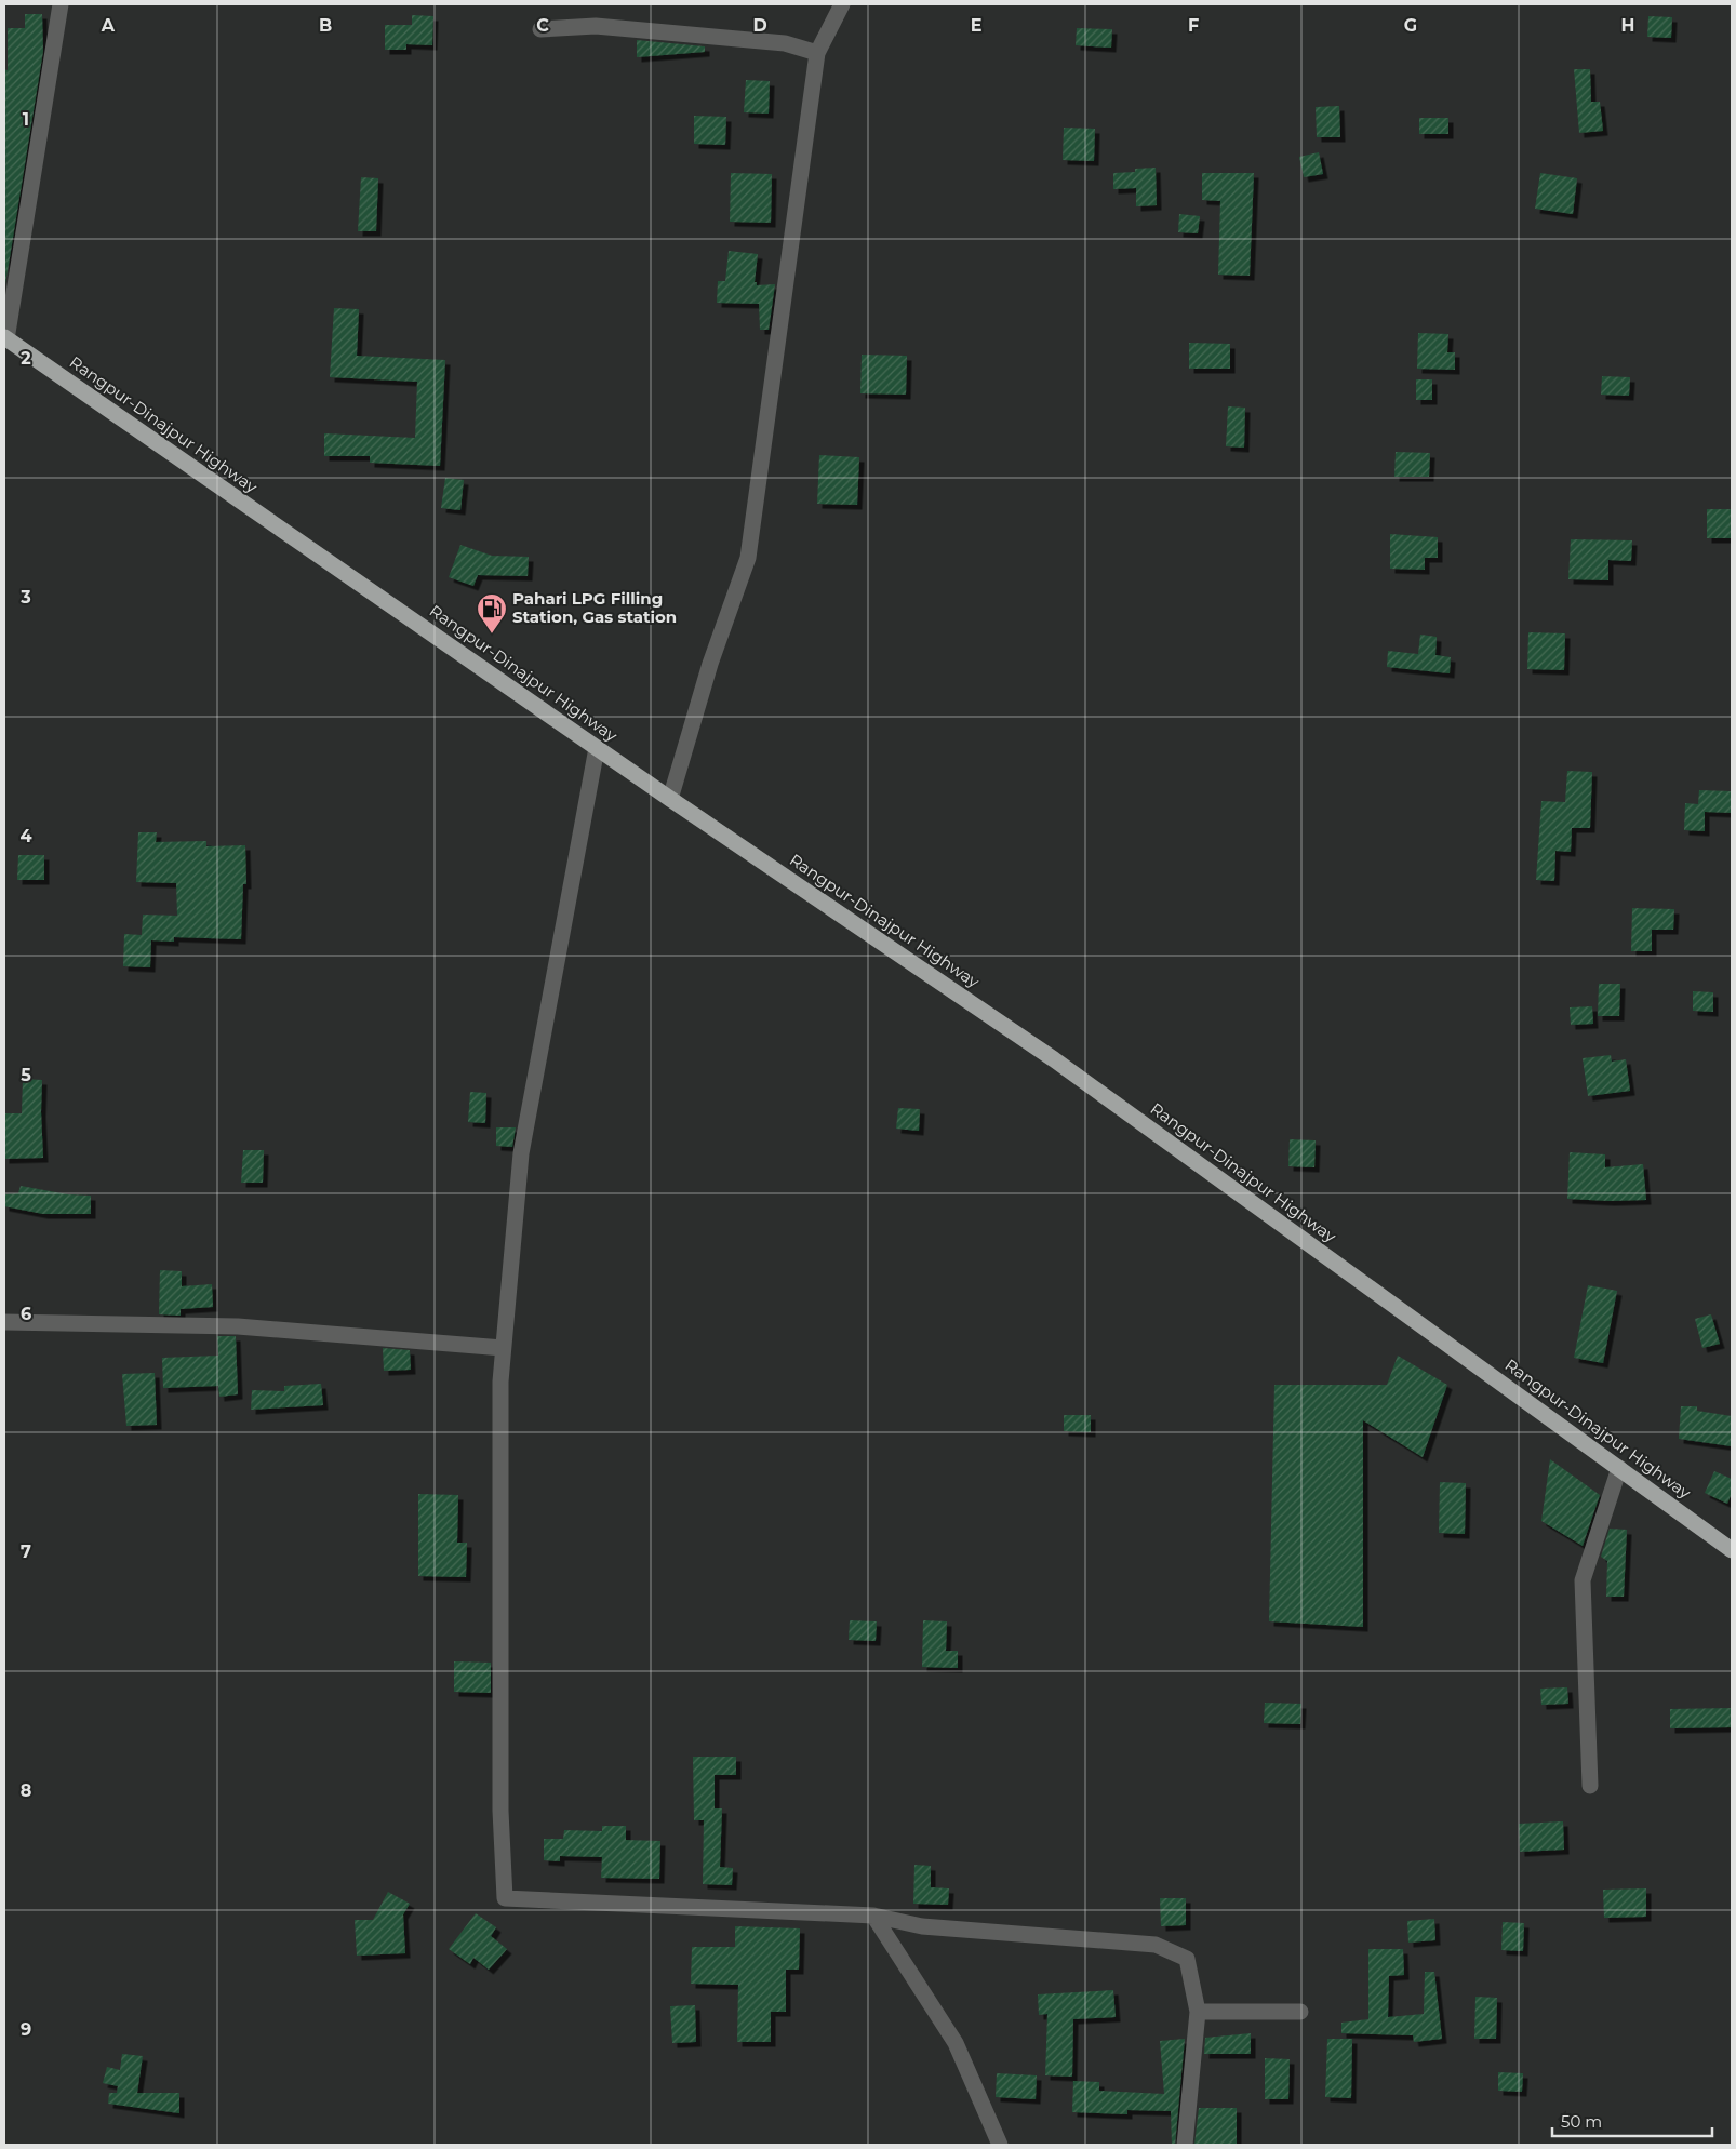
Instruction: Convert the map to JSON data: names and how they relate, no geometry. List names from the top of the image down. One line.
{"streets":{"highway":["Rangpur-Dinajpur Highway"]},"places":{"fuel station":["Pahari LPG Filling Station, Gas station"]},"scale_bar":"50 m","grid":{"columns":["A","B","C","D","E","F","G","H"],"rows":["1","2","3","4","5","6","7","8","9"]}}
